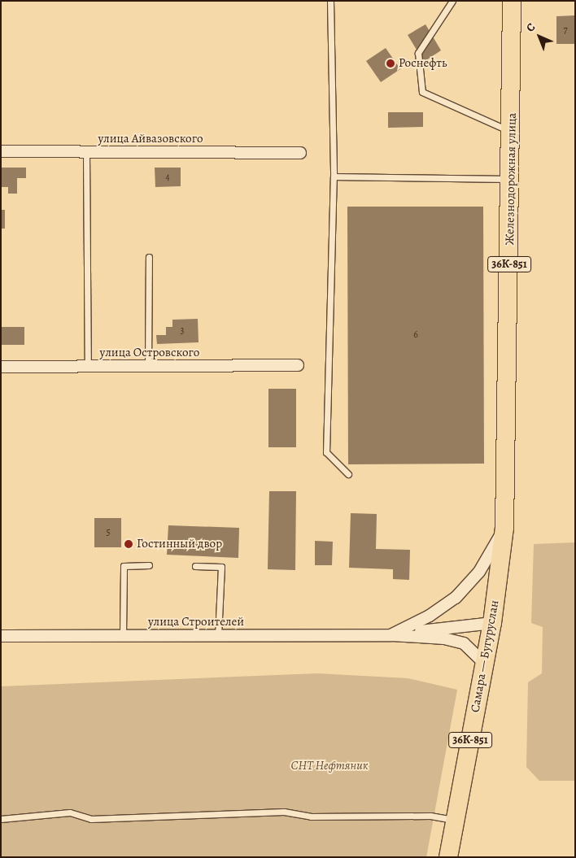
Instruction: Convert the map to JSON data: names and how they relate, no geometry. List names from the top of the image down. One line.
{"streets":{"main road":["Железнодорожная улица","36К-851","Самара — Бугуруслан"],"street":["улица Айвазовского","улица Островского","улица Строителей"]},"crossings":[["Железнодорожная улица","Самара — Бугуруслан"]],"parks":["СНТ Нефтяник"],"places":["Роснефть","Гостинный двор"],"house_numbers":["7","4","3","6","5"],"north":"top left"}
